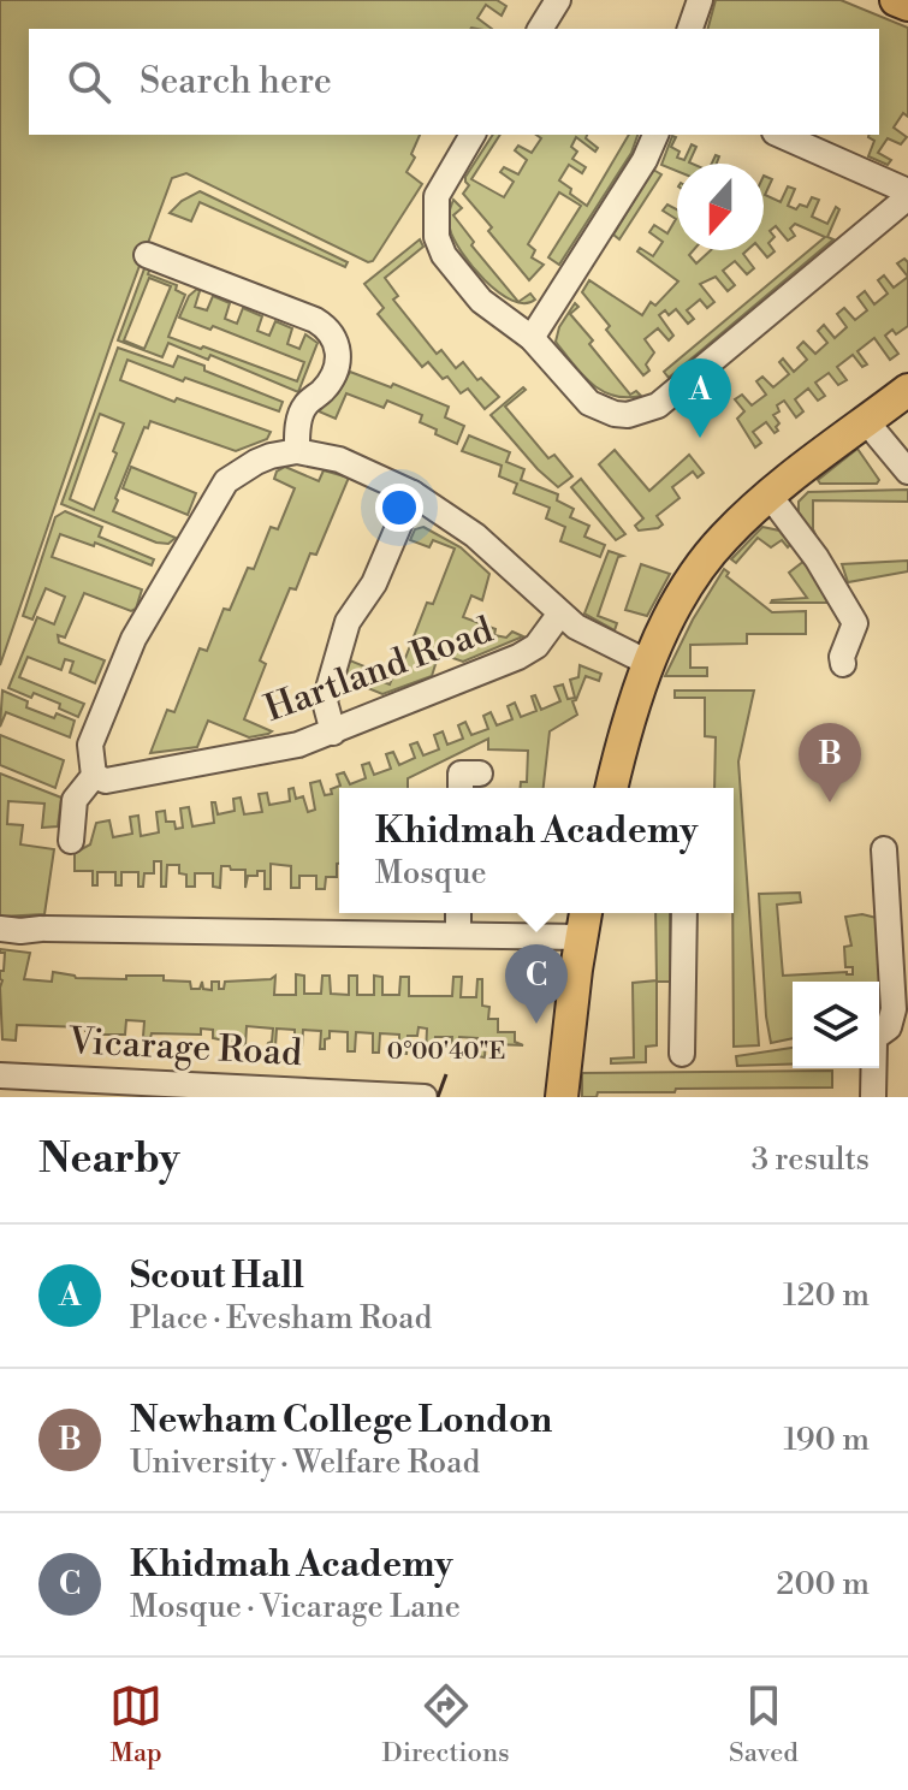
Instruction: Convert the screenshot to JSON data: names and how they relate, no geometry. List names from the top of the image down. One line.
{"streets":{"street":["Hartland Road","Vicarage Road"]},"north":"bottom","page":{"search":"Search here","pins":["A","B","C"],"popup":["Khidmah Academy","Mosque"],"heading":["Nearby","3 results"],"list":[{"mark":"A","name":"Scout Hall","note":"Place · Evesham Road","value":"120 m"},{"mark":"B","name":"Newham College London","note":"University · Welfare Road","value":"190 m"},{"mark":"C","name":"Khidmah Academy","note":"Mosque · Vicarage Lane","value":"200 m"}],"nav":["Map","Directions","Saved"]},"coordinates":["0°00'40\"E"]}
